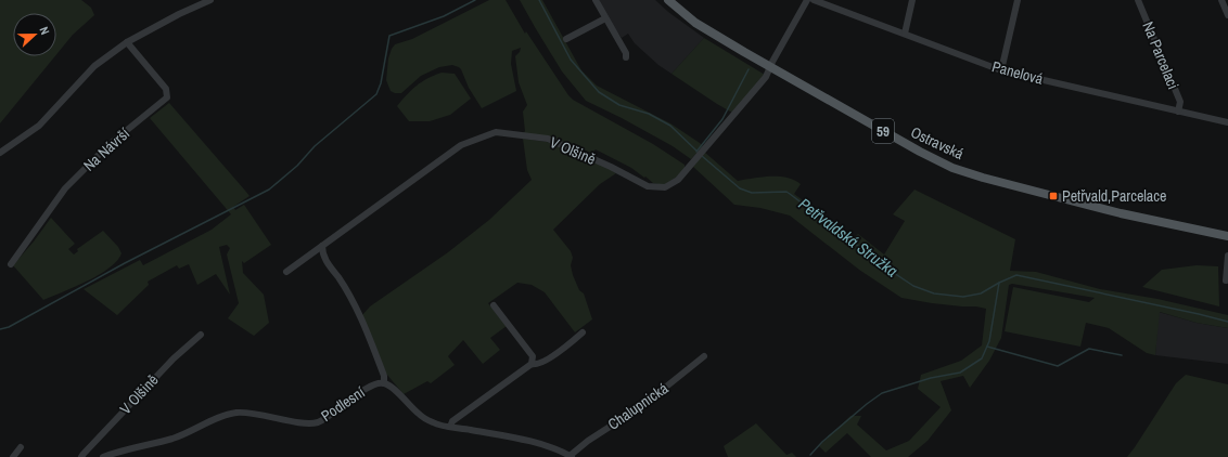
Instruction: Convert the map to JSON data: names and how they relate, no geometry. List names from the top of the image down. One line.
{"streets":{"main road":["59","Ostravská"],"street":["Na Parcelaci","Panelová","Na Návrší","V Olšině","Podlesní","Chalupnická"]},"crossings":[["Na Parcelaci","Panelová"],["Ostravská","V Olšině"],["Podlesní","Chalupnická"]],"water":["Petřvaldská Stružka"],"places":{"transit":["Petřvald,Parcelace"]},"north":"right"}
